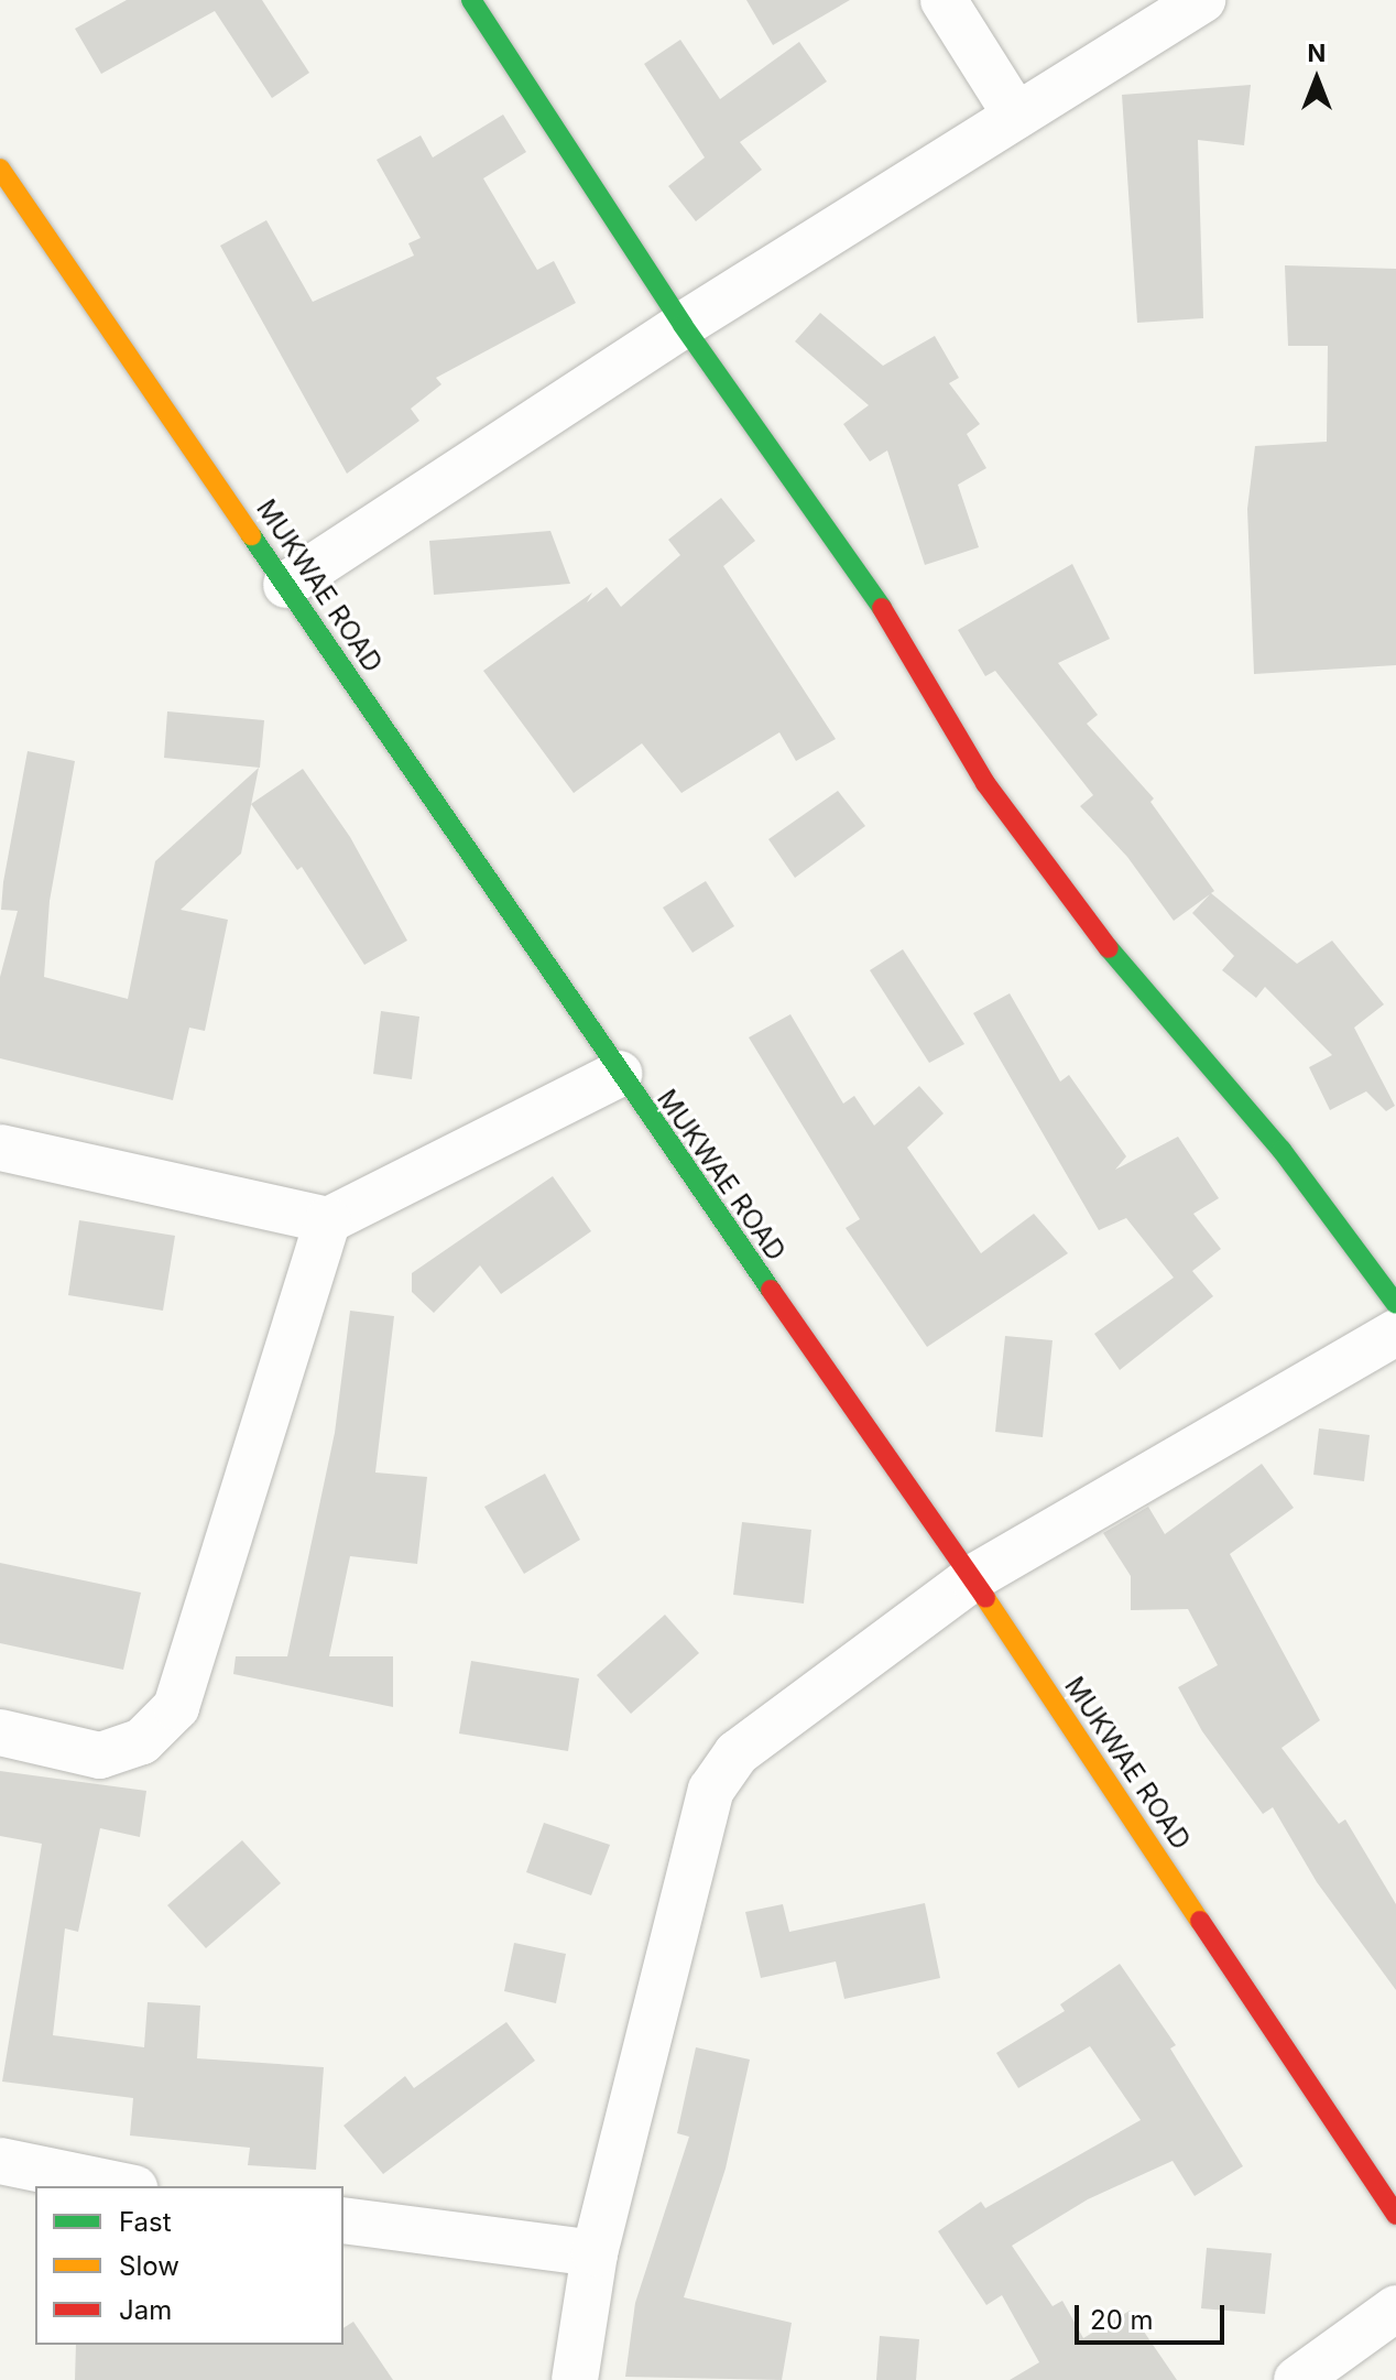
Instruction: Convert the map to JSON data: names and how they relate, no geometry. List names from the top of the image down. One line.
{"streets":{"street":["MUKWAE ROAD"]},"legend":["Fast","Slow","Jam"],"scale_bar":"20 m","north":"top"}
